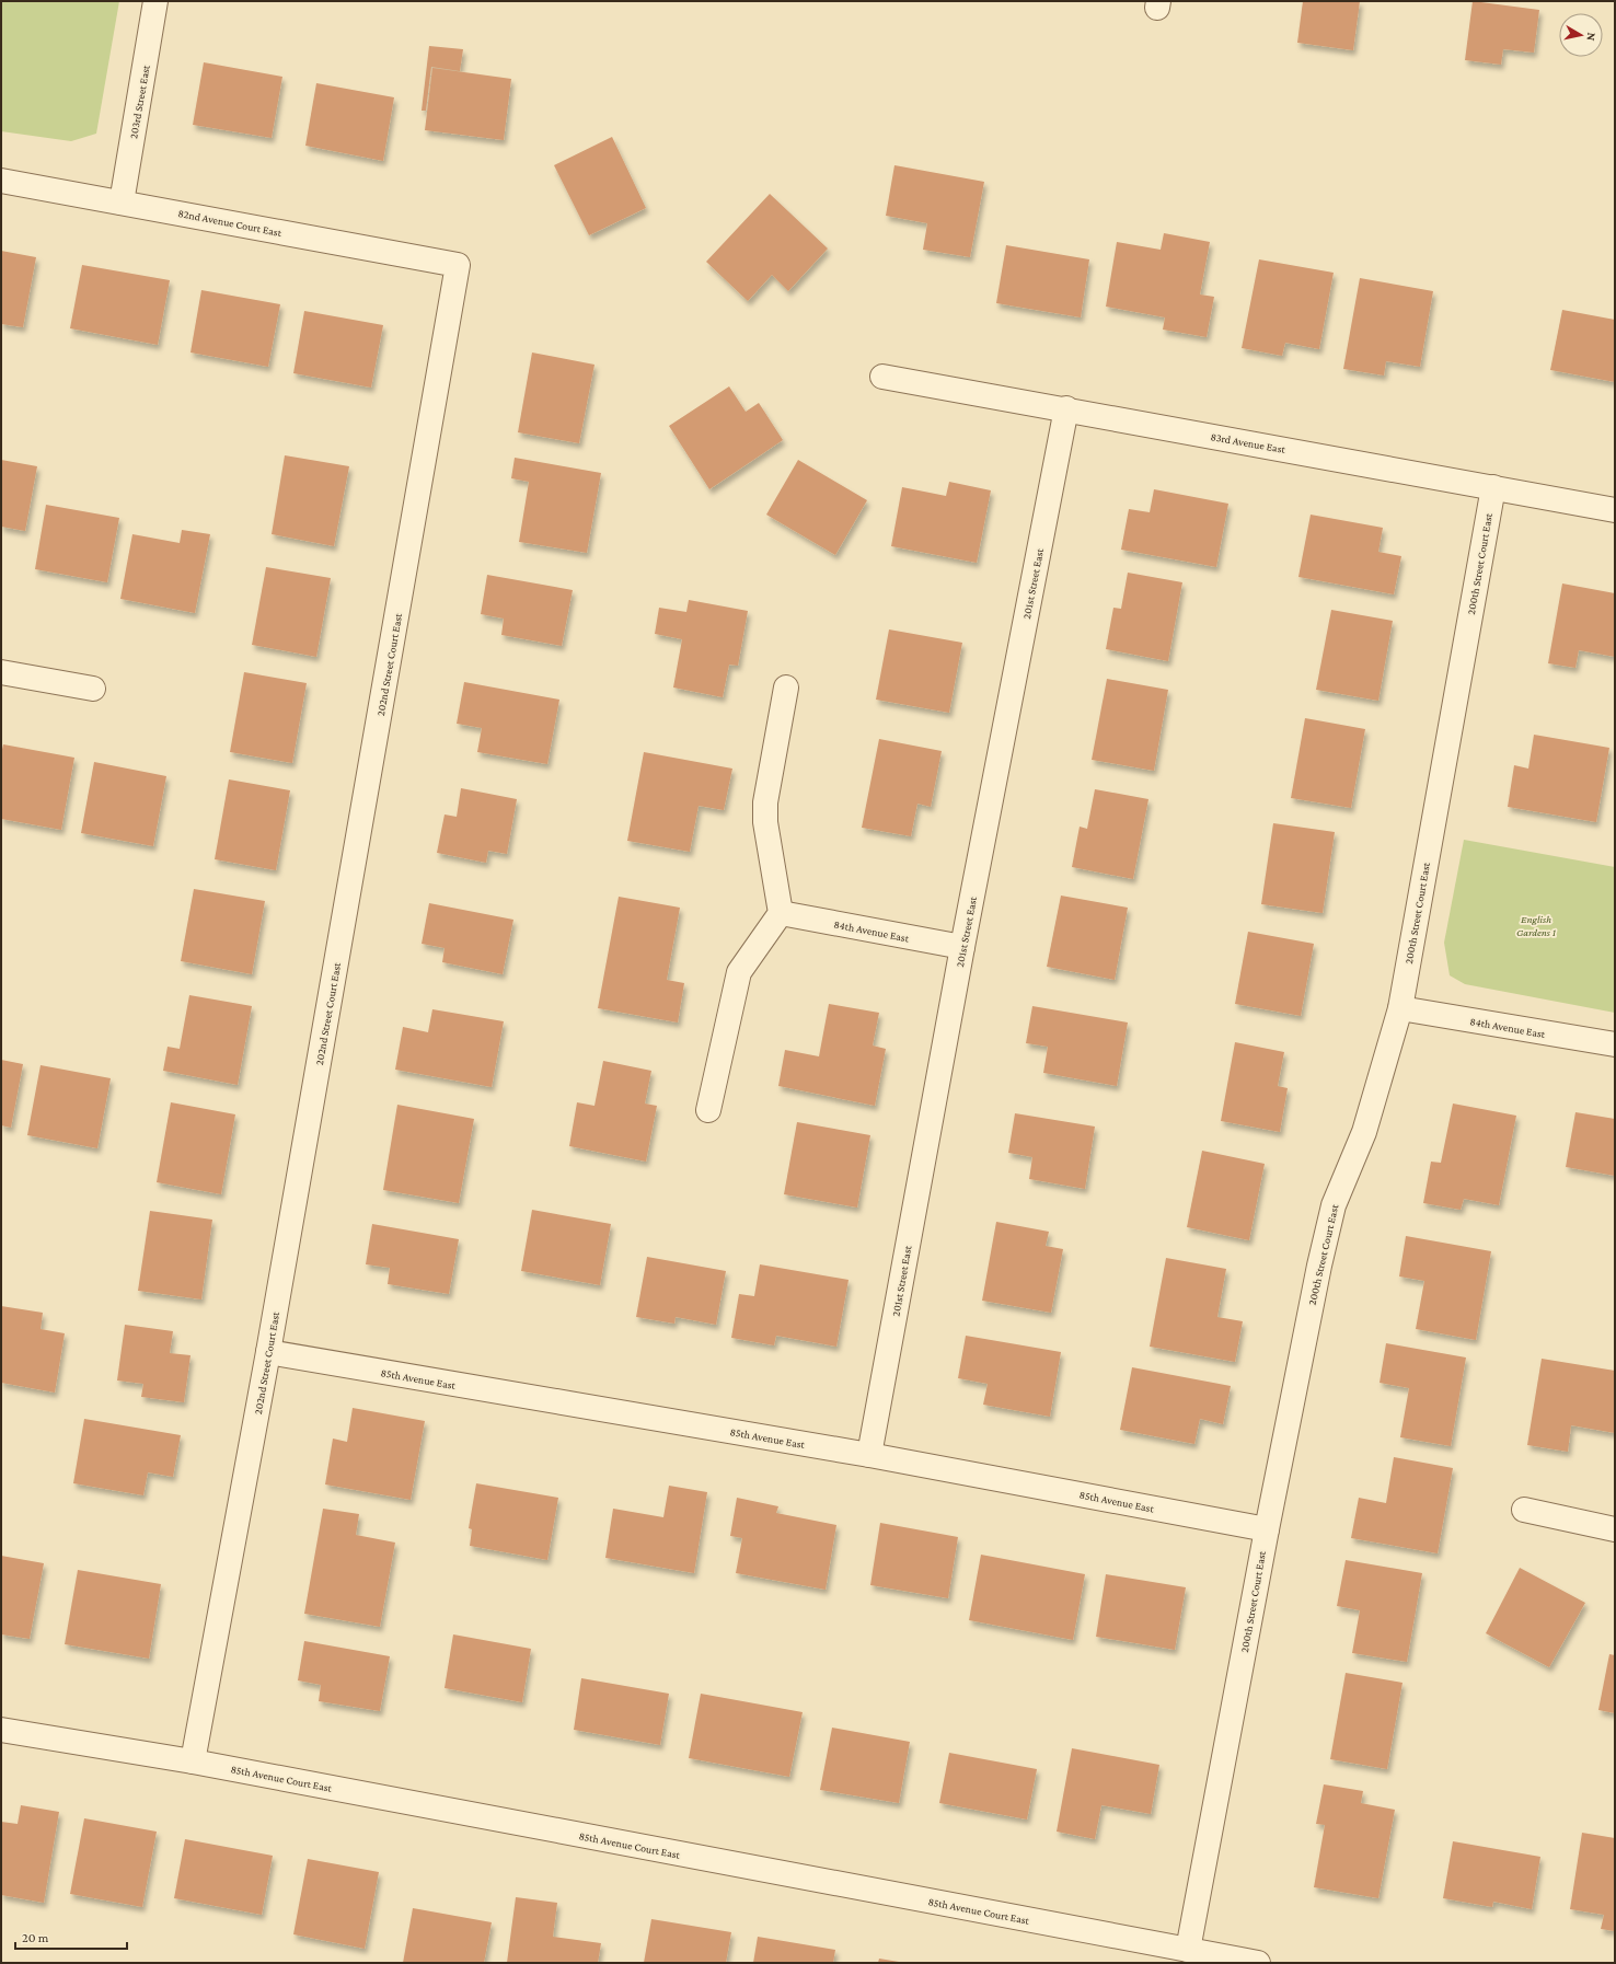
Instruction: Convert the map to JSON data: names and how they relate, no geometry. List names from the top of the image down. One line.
{"streets":{"street":["203rd Street East","82nd Avenue Court East","83rd Avenue East","200th Street Court East","201st Street East","202nd Street Court East","84th Avenue East","85th Avenue East","85th Avenue Court East"]},"crossings":[["203rd Street East","82nd Avenue Court East"],["82nd Avenue Court East","202nd Street Court East"],["83rd Avenue East","200th Street Court East"],["83rd Avenue East","201st Street East"],["200th Street Court East","84th Avenue East"],["200th Street Court East","85th Avenue East"],["200th Street Court East","85th Avenue Court East"],["201st Street East","84th Avenue East"],["201st Street East","85th Avenue East"],["202nd Street Court East","85th Avenue East"],["202nd Street Court East","85th Avenue Court East"]],"parks":["English Gardens 1"],"scale_bar":"20 m","north":"right"}
